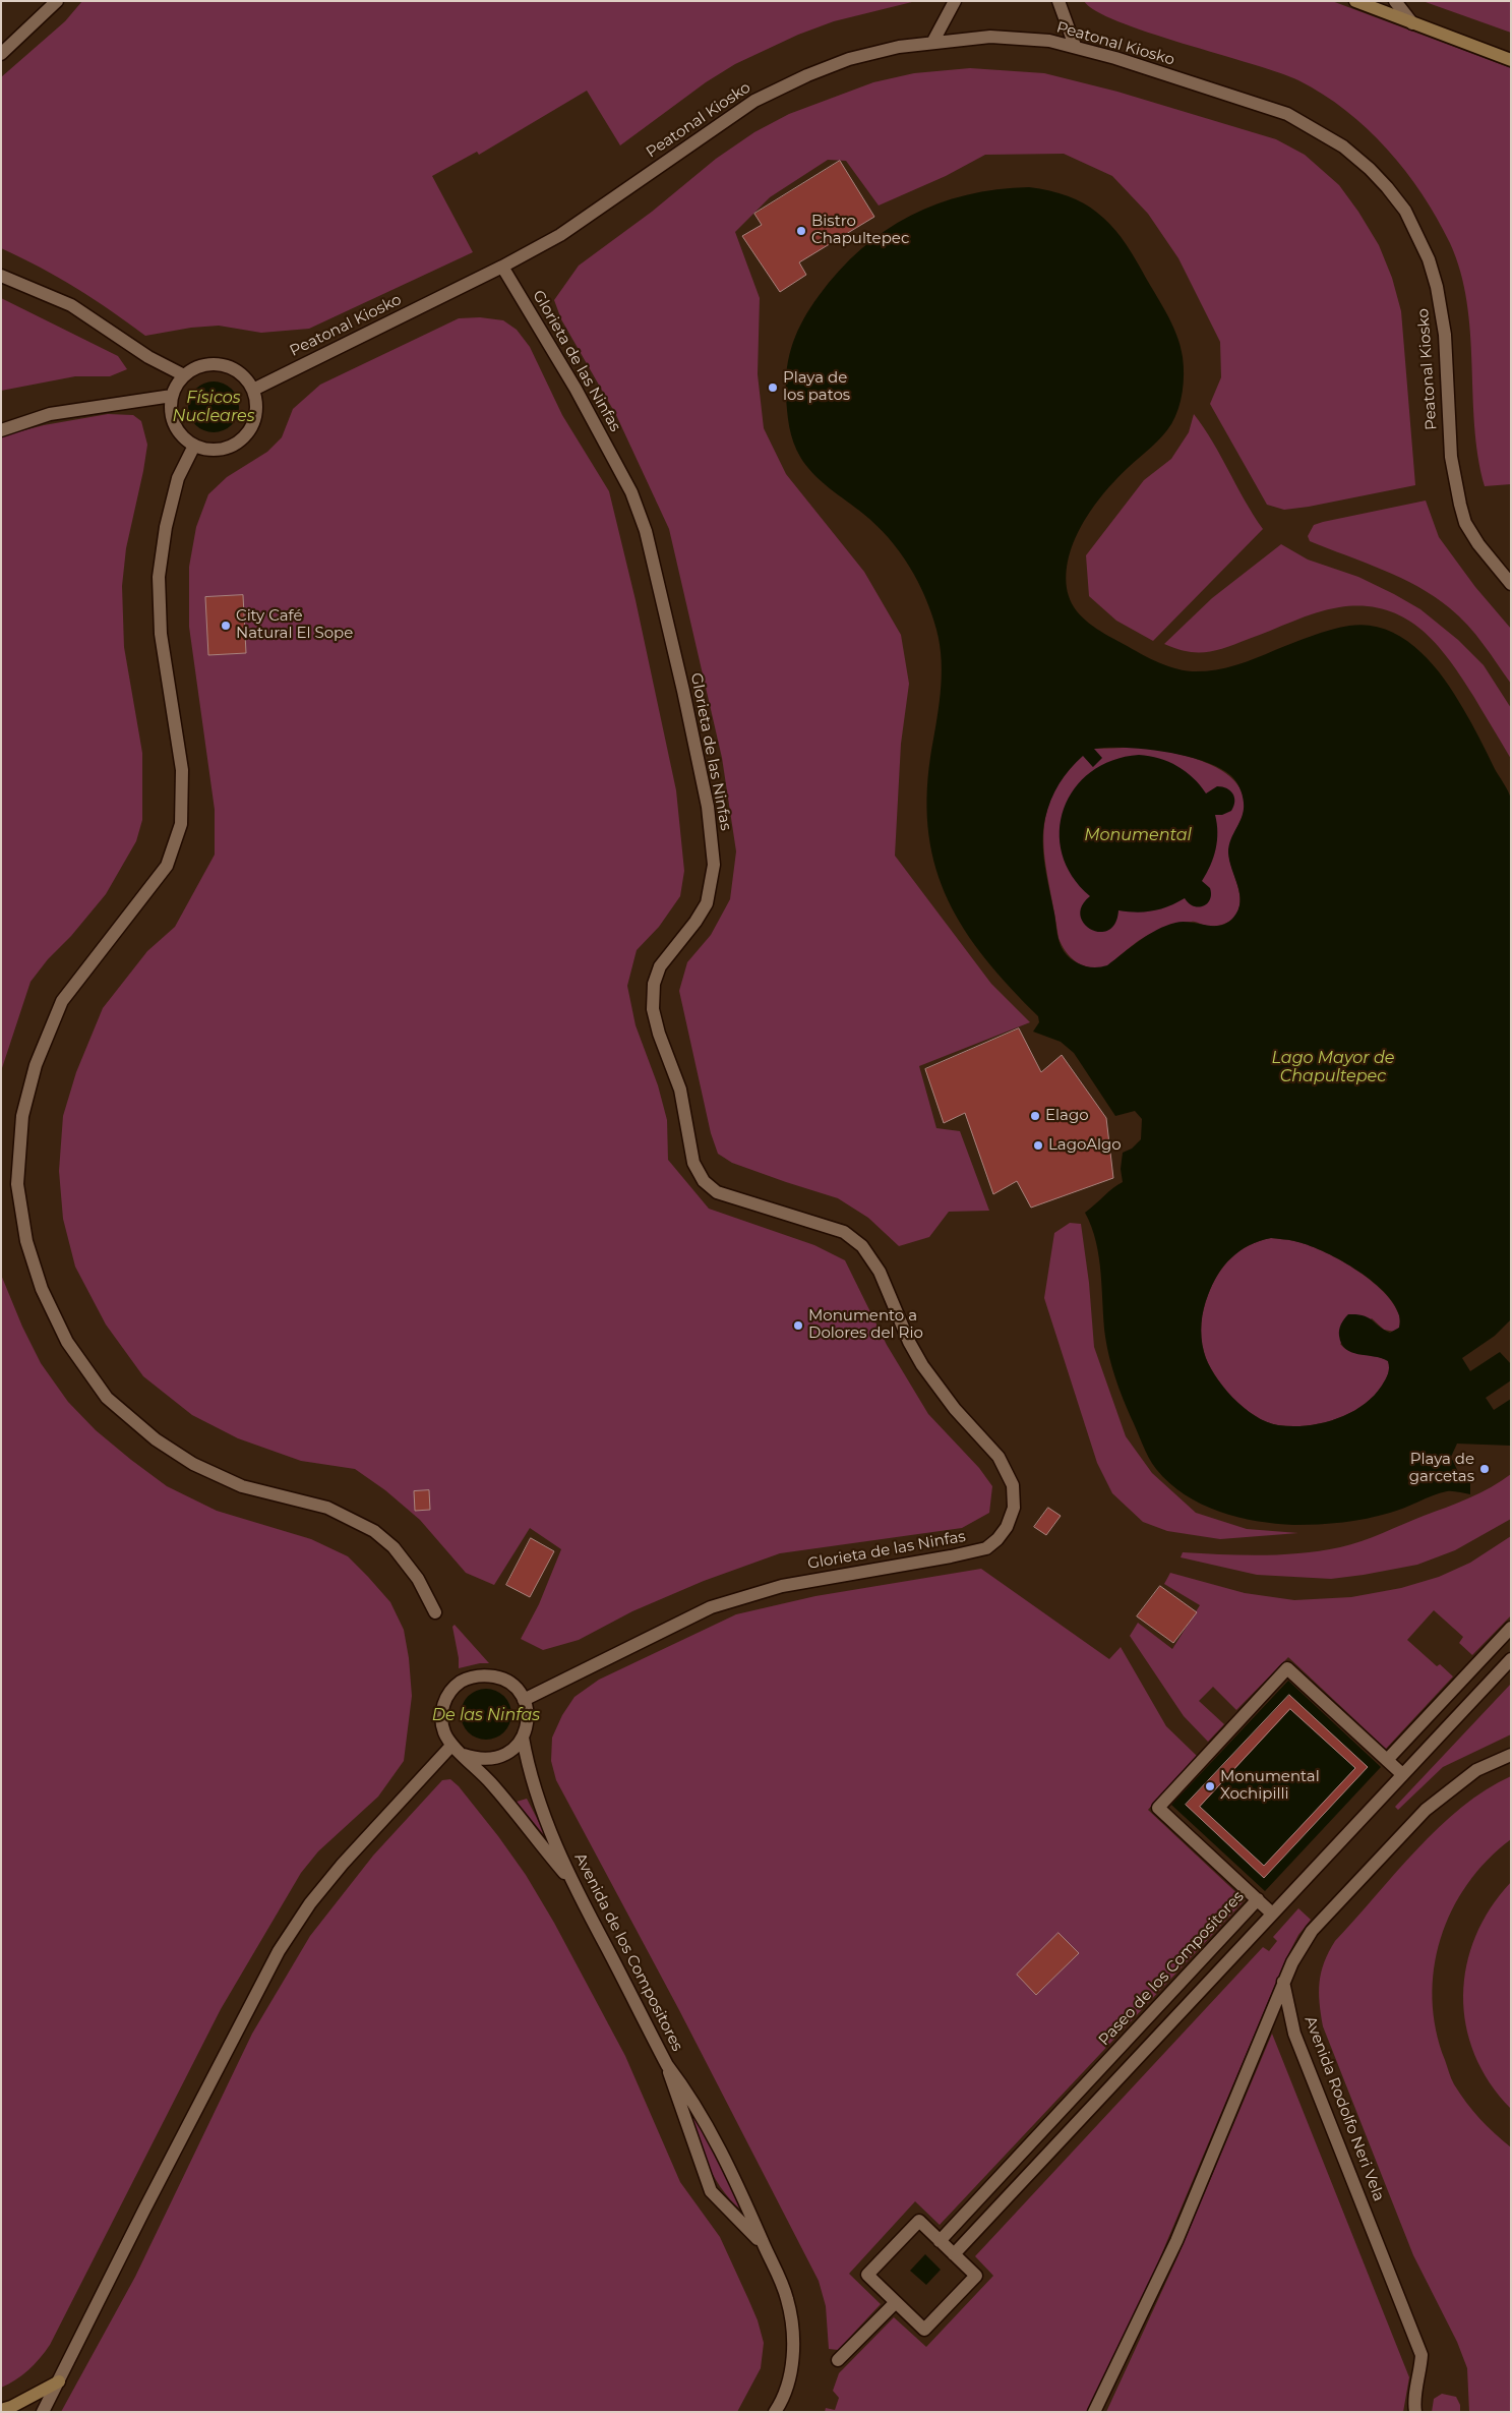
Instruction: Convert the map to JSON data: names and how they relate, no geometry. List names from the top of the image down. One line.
{"streets":{"street":["Peatonal Kiosko","Glorieta de las Ninfas","Avenida de los Compositores","Paseo de los Compositores","Avenida Rodolfo Neri Vela"]},"crossings":[["Peatonal Kiosko","Glorieta de las Ninfas"],["Glorieta de las Ninfas","Avenida de los Compositores"]],"water":["Físicos Nucleares","Monumental","Lago Mayor de Chapultepec","De las Ninfas"],"places":["Bistro Chapultepec","Playa de los patos","City Café Natural El Sope","Elago","LagoAlgo","Monumento a Dolores del Rio","Playa de garcetas","Monumental Xochipilli"]}
